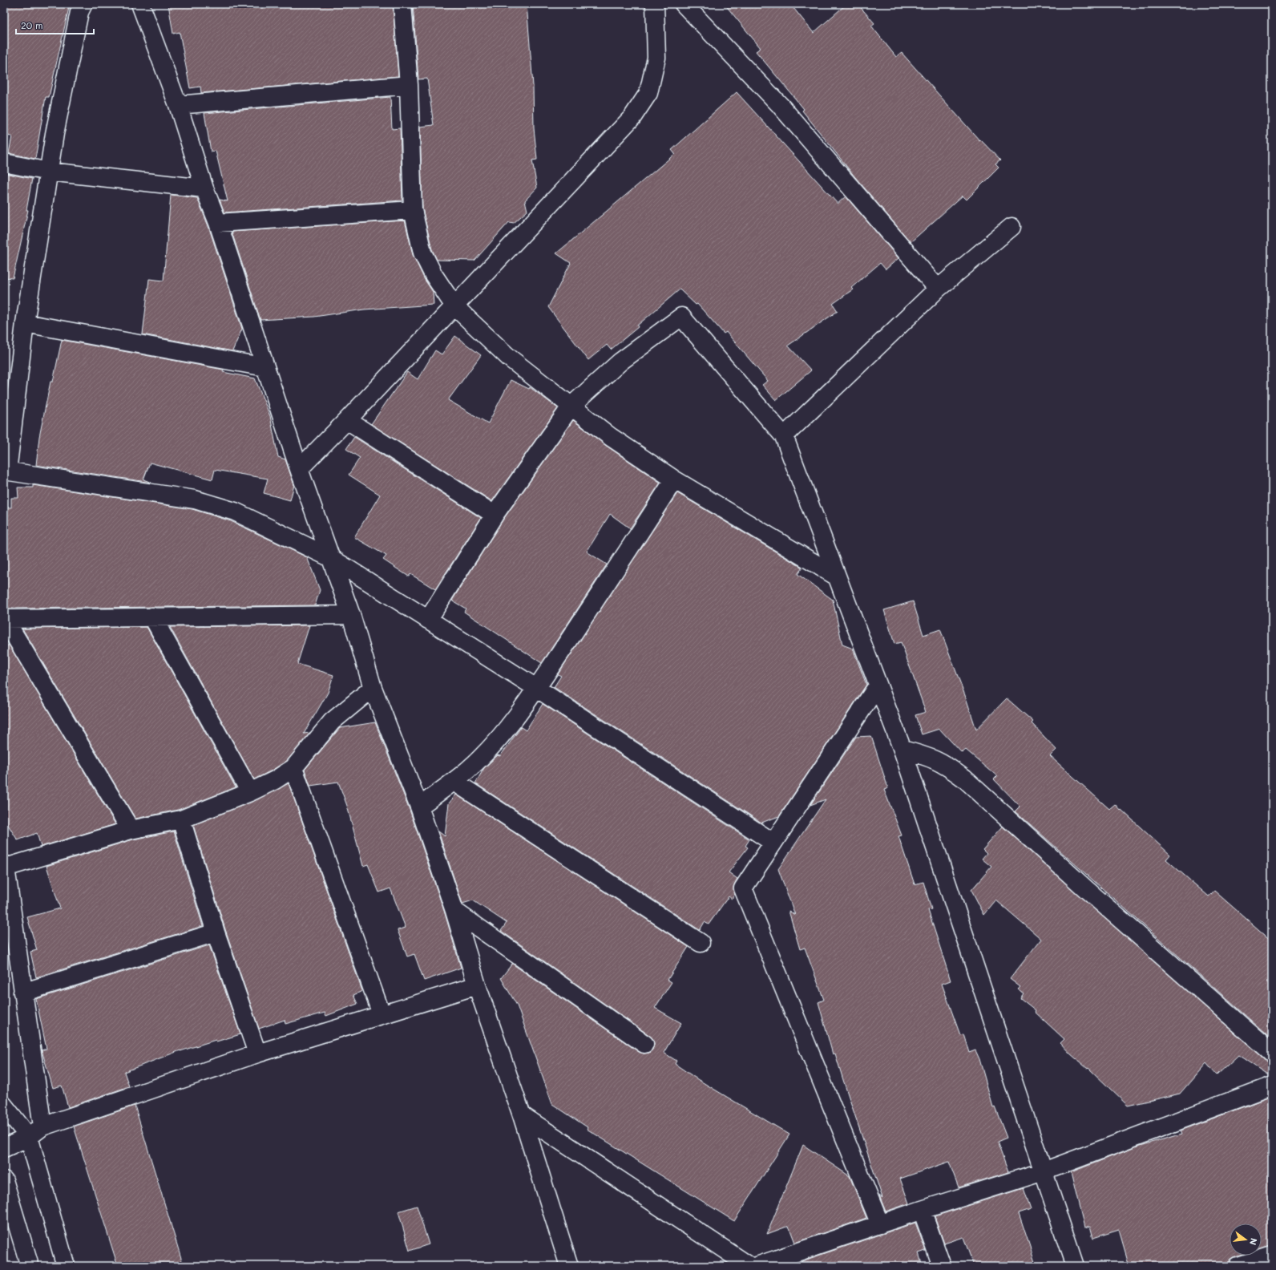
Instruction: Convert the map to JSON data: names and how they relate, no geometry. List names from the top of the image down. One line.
{"scale_bar":"20 m","north":"right"}
